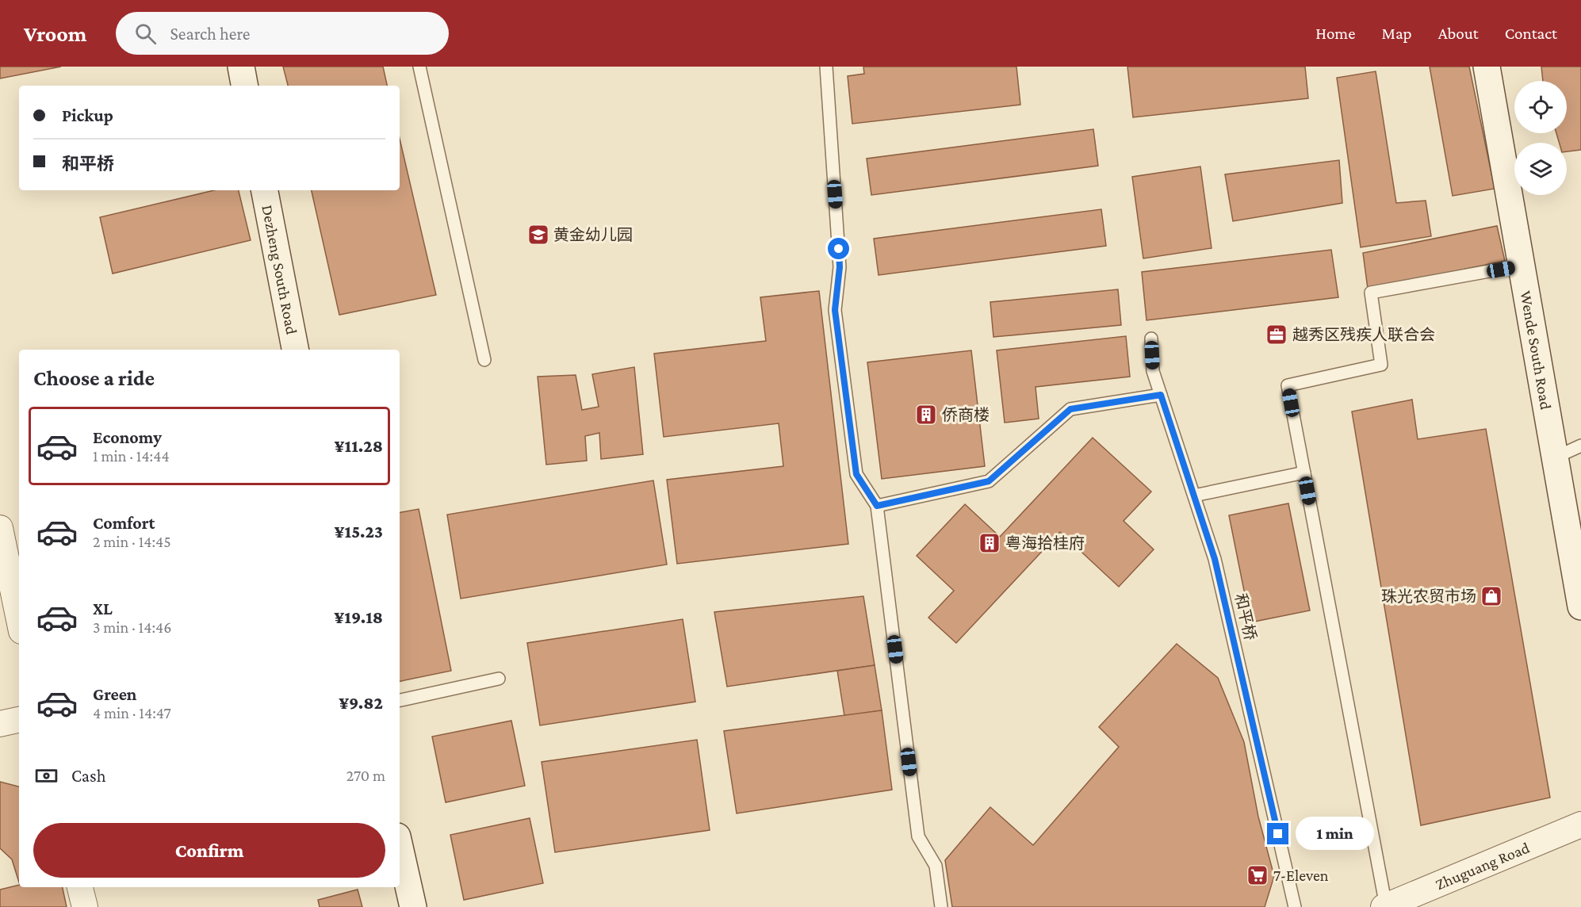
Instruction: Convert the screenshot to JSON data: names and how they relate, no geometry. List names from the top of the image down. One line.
{"streets":{"main road":["Dezheng South Road","Wende South Road"],"street":["Zhuguang Road"],"lane":["和平桥"]},"places":{"school or university":["黄金幼儿园"],"office":["越秀区残疾人联合会"],"building":["侨商楼","粤海拾桂府"],"shop":["珠光农贸市场"],"supermarket":["7-Eleven"]},"page":{"header":"Vroom","search":"Search here","nav":["Home","Map","About","Contact"],"banner":["Pickup","和平桥"],"heading":"Choose a ride","list":[{"name":"Economy","note":"1 min · 14:44","value":"¥11.28"},{"name":"Comfort","note":"2 min · 14:45","value":"¥15.23"},{"name":"XL","note":"3 min · 14:46","value":"¥19.18"},{"name":"Green","note":"4 min · 14:47","value":"¥9.82"}],"pay":["Cash","270 m"],"buttons":"Confirm","bubble":"1 min"}}
